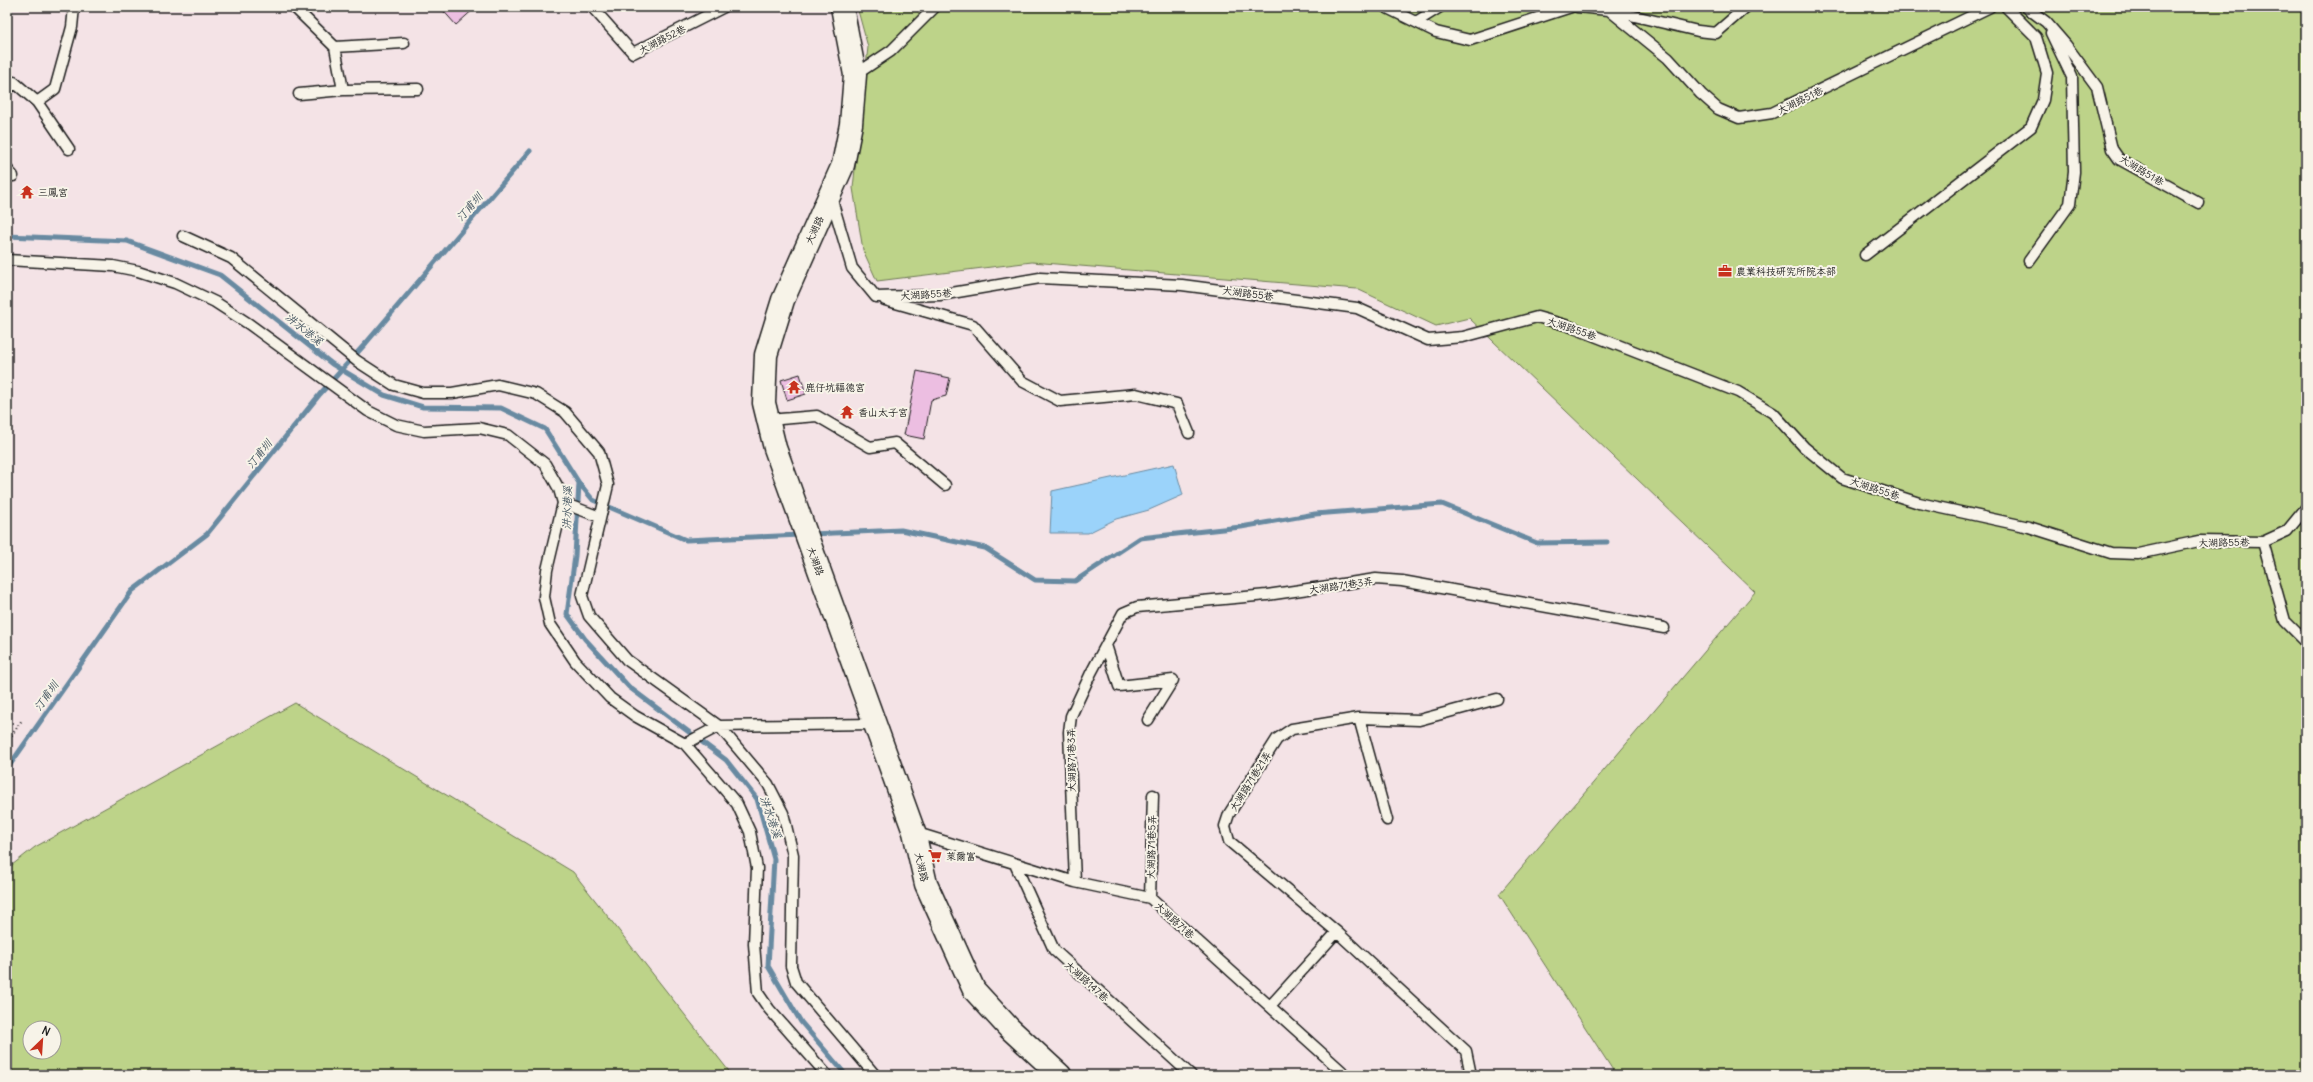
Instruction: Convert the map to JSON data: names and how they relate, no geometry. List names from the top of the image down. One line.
{"streets":{"street":["大湖路"],"lane":["大湖路52巷","大湖路51巷","大湖路55巷","大湖路71巷3弄","大湖路71巷21弄","大湖路71巷5弄","大湖路71巷","大湖路147巷"]},"crossings":[["大湖路","大湖路71巷"],["大湖路71巷3弄","大湖路71巷"],["大湖路71巷5弄","大湖路71巷"],["大湖路71巷","大湖路147巷"]],"water":["汀甫圳","汫水港溪"],"places":{"temple":["三鳳宮","鹿仔坑福德宮","香山太子宮"],"office":["農業科技研究所院本部"],"supermarket":["萊爾富"]},"north":"top right"}
